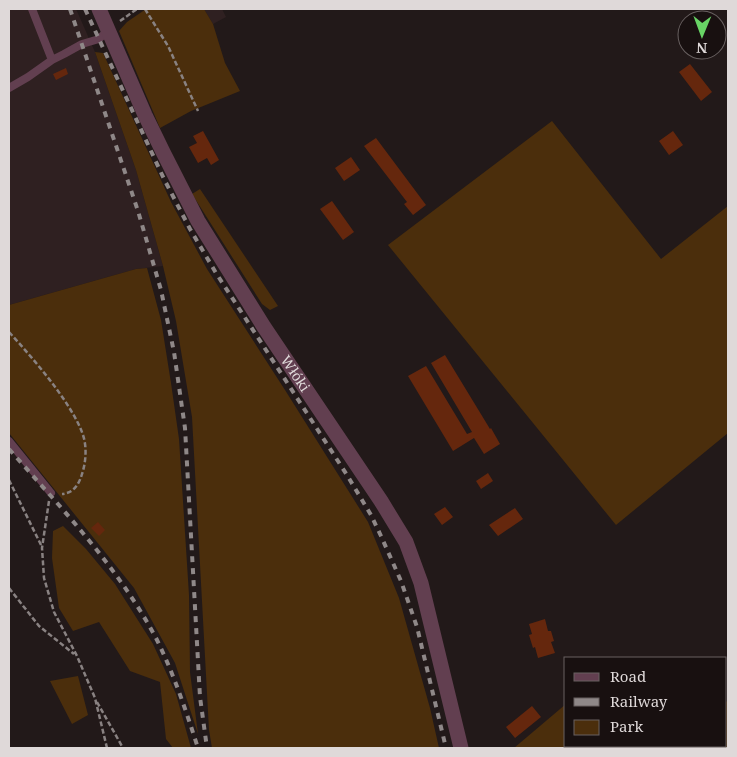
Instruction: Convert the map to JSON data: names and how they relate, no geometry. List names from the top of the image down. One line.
{"streets":{"street":["Włóki"]},"legend":["Road","Railway","Park"],"north":"bottom"}
